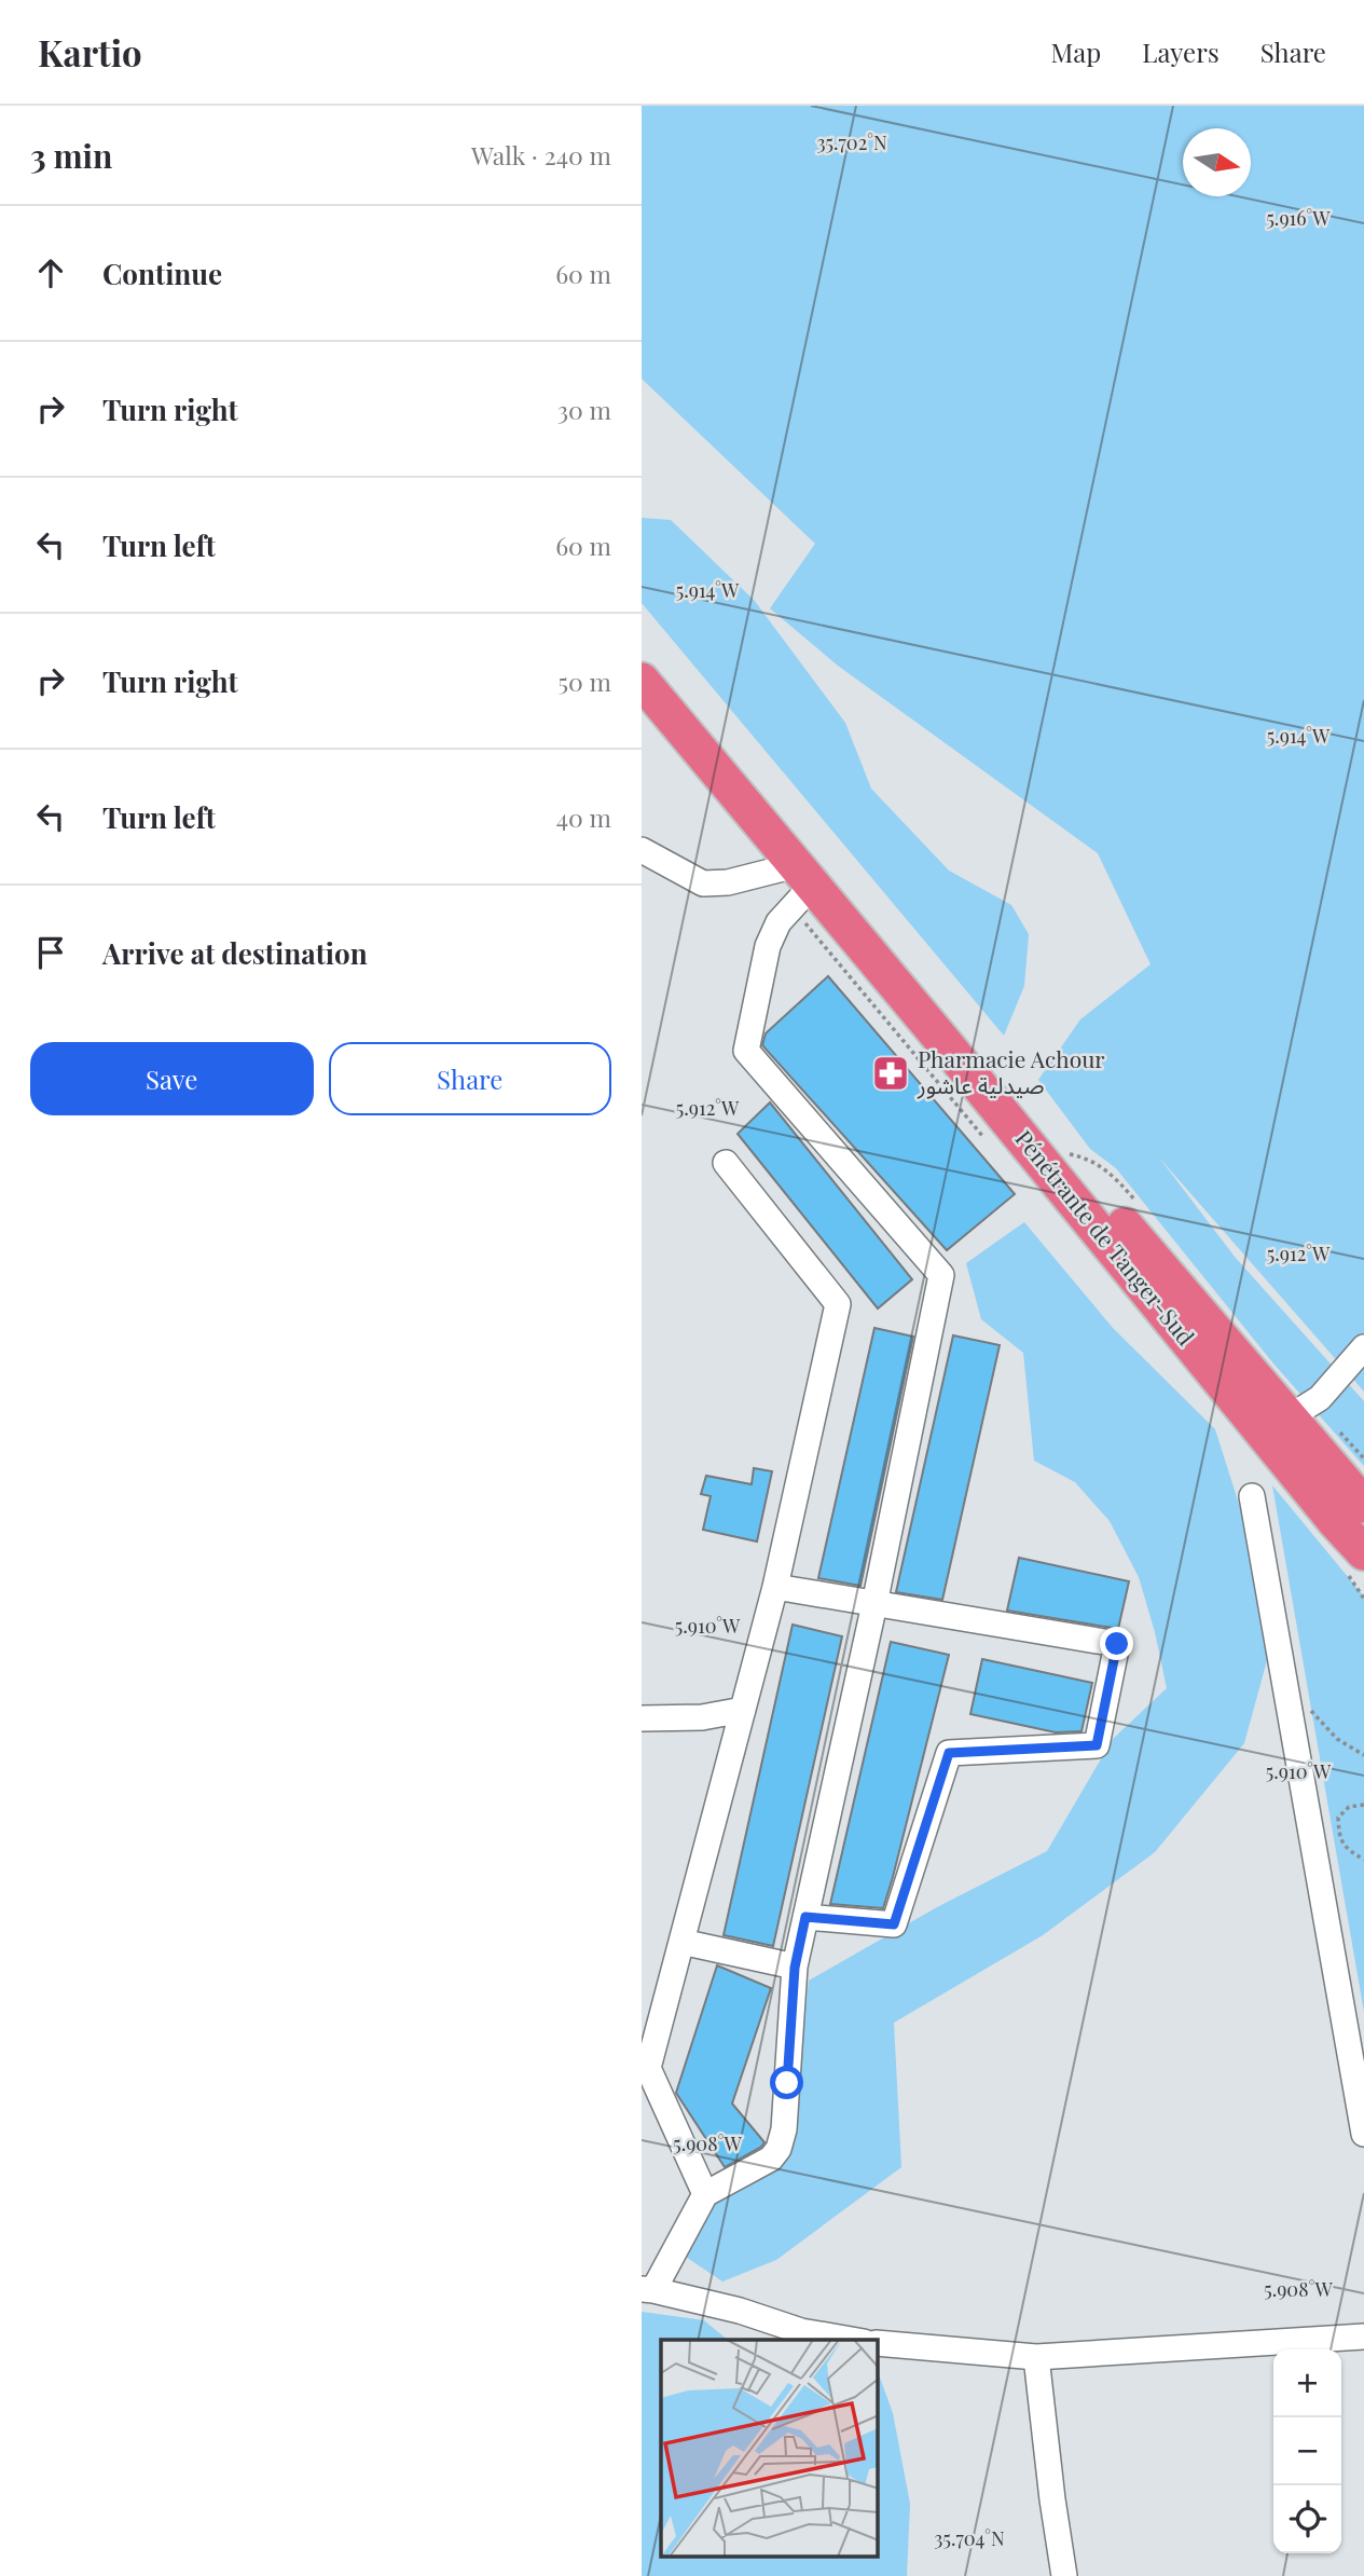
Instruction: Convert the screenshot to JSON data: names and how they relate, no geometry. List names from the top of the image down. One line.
{"streets":{"highway":["Pénétrante de Tanger-Sud"]},"places":{"pharmacy":["Pharmacie Achour صيدلية عاشور"]},"north":"right","page":{"header":"Kartio","nav":["Map","Layers","Share"],"heading":["3 min","Walk · 240 m"],"list":[["Continue","60 m"],["Turn right","30 m"],["Turn left","60 m"],["Turn right","50 m"],["Turn left","40 m"],"Arrive at destination"],"buttons":["Save","Share"],"map_buttons":["+","−"]},"coordinates":["35.702°N","5.916°W","5.914°W","5.912°W","5.910°W","5.908°W","35.704°N"]}
